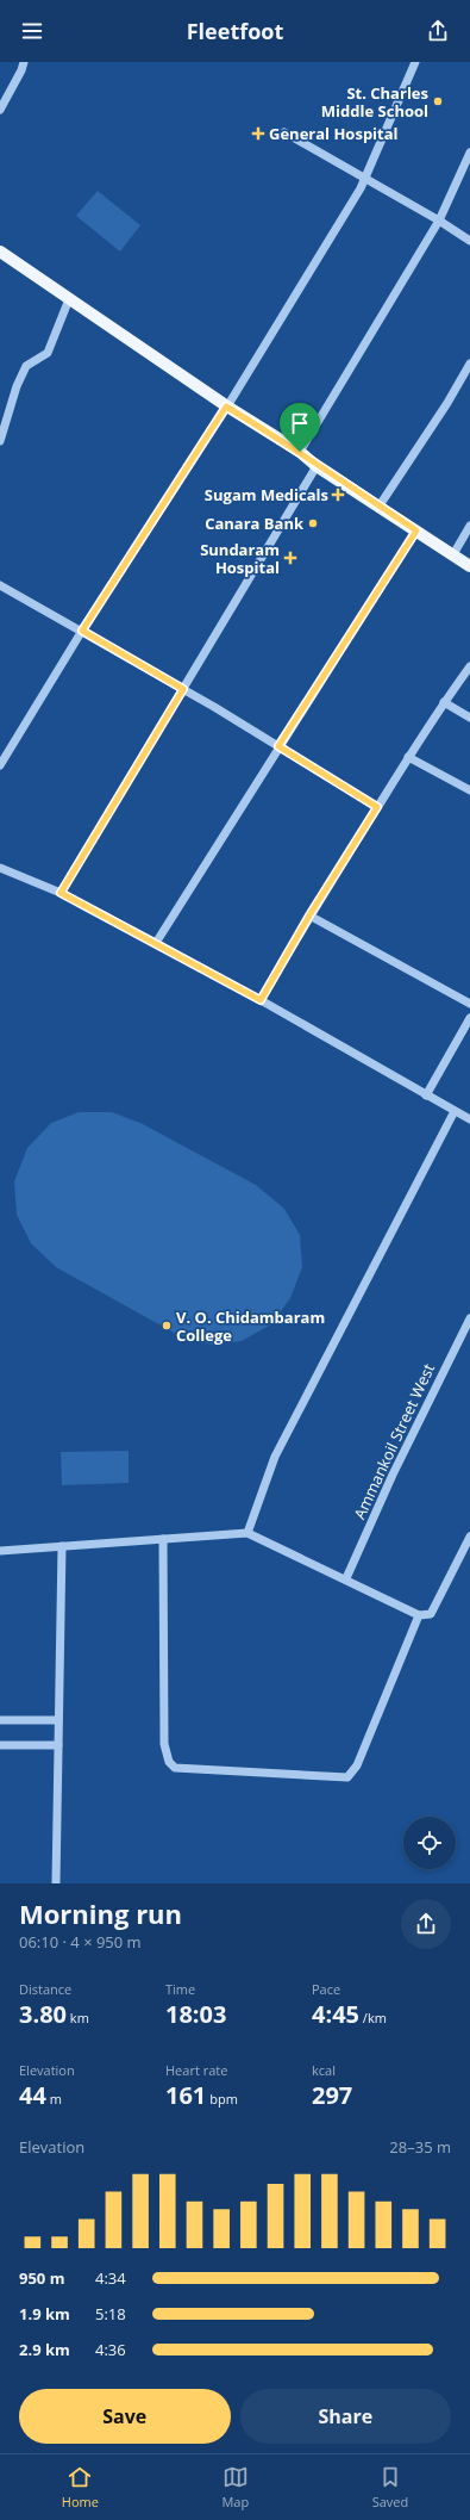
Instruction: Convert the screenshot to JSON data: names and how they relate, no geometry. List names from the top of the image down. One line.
{"streets":{"street":["Ammankoil Street West"]},"places":{"other":["St. Charles Middle School","Canara Bank","V. O. Chidambaram College"],"health":["General Hospital","Sugam Medicals","Sundaram Hospital"]},"page":{"header":"Fleetfoot","heading":["Morning run","06:10 · 4 × 950 m"],"stats":[["Distance","3.80 km"],["Time","18:03"],["Pace","4:45 /km"],["Elevation","44 m"],["Heart rate","161 bpm"],["kcal","297"]],"chart":["Elevation","28–35 m"],"list":[{"name":"950 m","note":"4:34"},{"name":"1.9 km","note":"5:18"},{"name":"2.9 km","note":"4:36"}],"buttons":["Save","Share"],"tabs":["Home","Map","Saved"]}}
